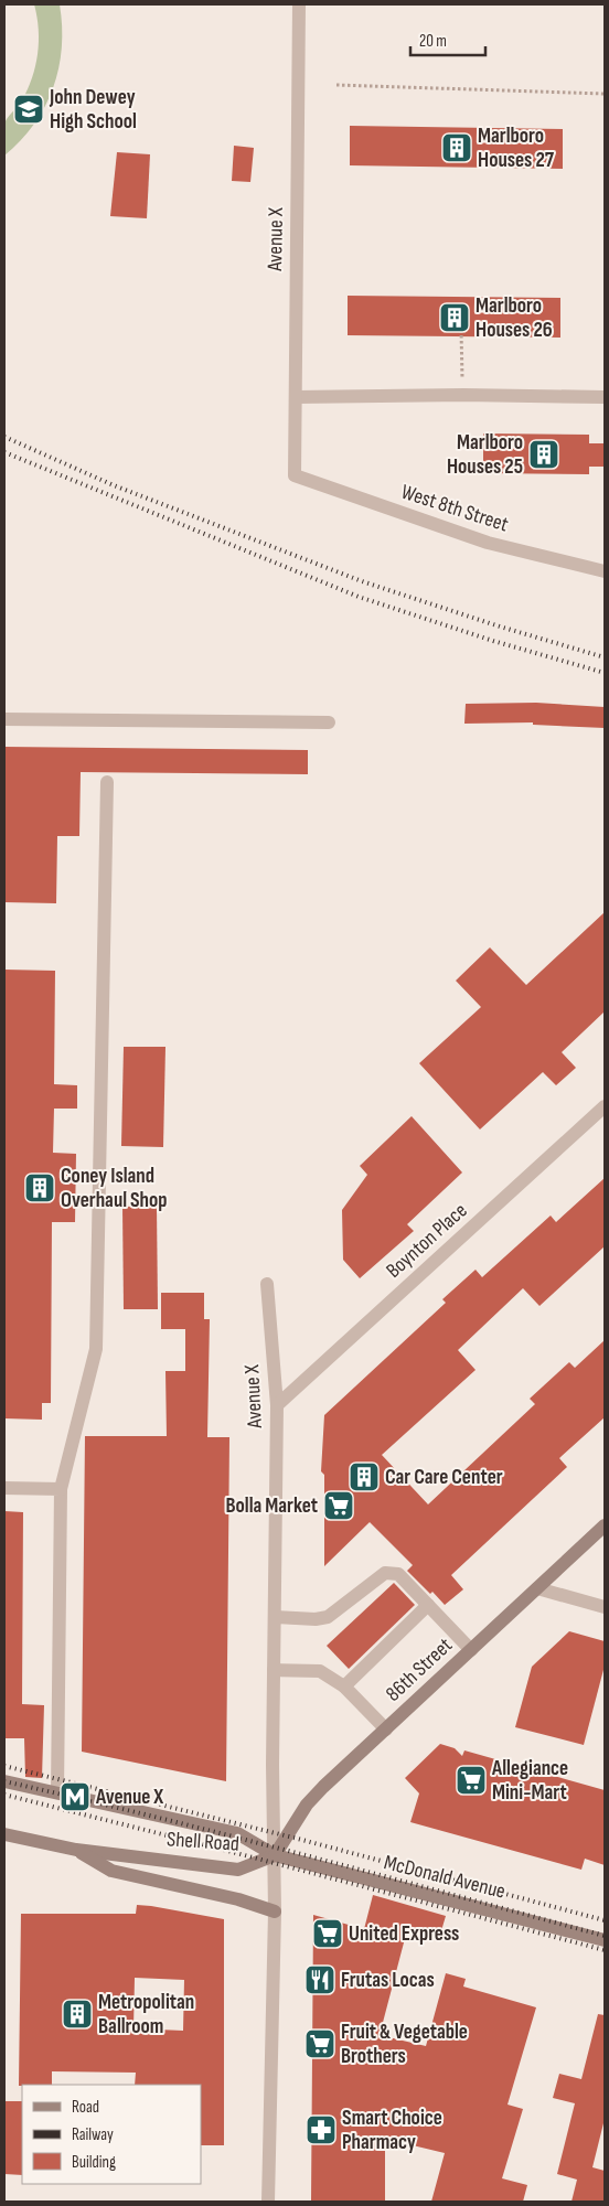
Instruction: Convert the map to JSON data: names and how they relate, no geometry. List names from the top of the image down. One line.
{"streets":{"main road":["86th Street","Shell Road","McDonald Avenue"],"street":["Avenue X","West 8th Street","Boynton Place"]},"crossings":[["Avenue X","West 8th Street"],["Avenue X","Boynton Place"],["Avenue X","86th Street"],["Avenue X","Shell Road"],["Avenue X","McDonald Avenue"],["86th Street","Shell Road"],["86th Street","McDonald Avenue"],["Shell Road","McDonald Avenue"]],"places":{"school or university":["John Dewey High School"],"building":["Marlboro Houses 27","Marlboro Houses 26","Marlboro Houses 25","Coney Island Overhaul Shop","Car Care Center","Metropolitan Ballroom"],"supermarket":["Bolla Market","Allegiance Mini-Mart","United Express","Fruit & Vegetable Brothers"],"metro station":["Avenue X"],"restaurant":["Frutas Locas"],"pharmacy":["Smart Choice Pharmacy"]},"legend":["Road","Railway","Building"],"scale_bar":"20 m"}
